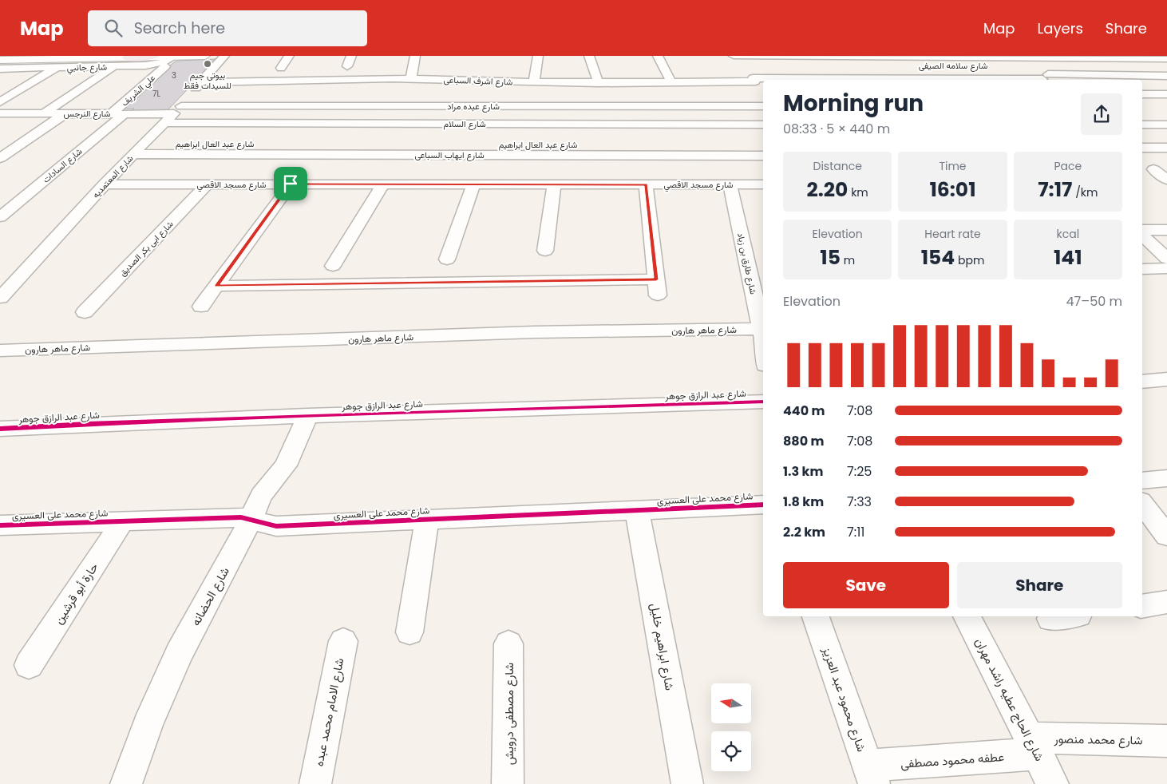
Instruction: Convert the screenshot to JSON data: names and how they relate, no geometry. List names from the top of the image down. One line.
{"streets":{"street":["شارع سلامه الصيفى","شارع جانبي","شارع اشرف السباعى","علي الشريف","شارع عبده مراد","شارع النرجس","شارع السلام","شارع عبد العال ابراهيم","شارع ايهاب السباعى","شارع السادات","شارع المعتمديه","شارع مسجد الاقصي","شارع ابى بكر الصديق","شارع طارق بن زياد","شارع ماهر هارون","شارع عبد الرازق جوهر","شارع محمد على العسيرى","حارة أبو قرشين","شارع الحضانه","شارع ابراهيم خليل","شارع محمود عبد العزيز","شارع الحاج عطيه راشد مهران","شارع الامام محمد عبده","شارع مصطفى درويش","شارع محمد منصور","عطفه محمود مصطفى"]},"crossings":[["شارع اشرف السباعى","شارع المعتمديه"],["علي الشريف","شارع النرجس"],["علي الشريف","شارع السادات"],["شارع عبده مراد","شارع النرجس"],["شارع عبده مراد","شارع المعتمديه"],["شارع النرجس","شارع السادات"],["شارع النرجس","شارع المعتمديه"],["شارع السلام","شارع المعتمديه"],["شارع عبد العال ابراهيم","شارع المعتمديه"],["شارع ايهاب السباعى","شارع المعتمديه"],["شارع المعتمديه","شارع مسجد الاقصي"],["شارع مسجد الاقصي","شارع ابى بكر الصديق"],["شارع مسجد الاقصي","شارع طارق بن زياد"],["شارع طارق بن زياد","شارع ماهر هارون"],["شارع عبد الرازق جوهر","شارع الحضانه"],["شارع محمد على العسيرى","حارة أبو قرشين"],["شارع محمد على العسيرى","شارع الحضانه"],["شارع محمد على العسيرى","شارع ابراهيم خليل"],["شارع محمود عبد العزيز","عطفه محمود مصطفى"],["شارع الحاج عطيه راشد مهران","شارع محمد منصور"],["شارع الحاج عطيه راشد مهران","عطفه محمود مصطفى"],["شارع محمد منصور","عطفه محمود مصطفى"]],"places":["بيوتى جيم للسيدات فقط"],"house_numbers":["3","7L"],"north":"left","page":{"header":"Map","search":"Search here","nav":["Map","Layers","Share"],"heading":["Morning run","08:33 · 5 × 440 m"],"stats":[["Distance","2.20 km"],["Time","16:01"],["Pace","7:17 /km"],["Elevation","15 m"],["Heart rate","154 bpm"],["kcal","141"]],"chart":["Elevation","47–50 m"],"list":[{"name":"440 m","note":"7:08"},{"name":"880 m","note":"7:08"},{"name":"1.3 km","note":"7:25"},{"name":"1.8 km","note":"7:33"},{"name":"2.2 km","note":"7:11"}],"buttons":["Save","Share"]}}
